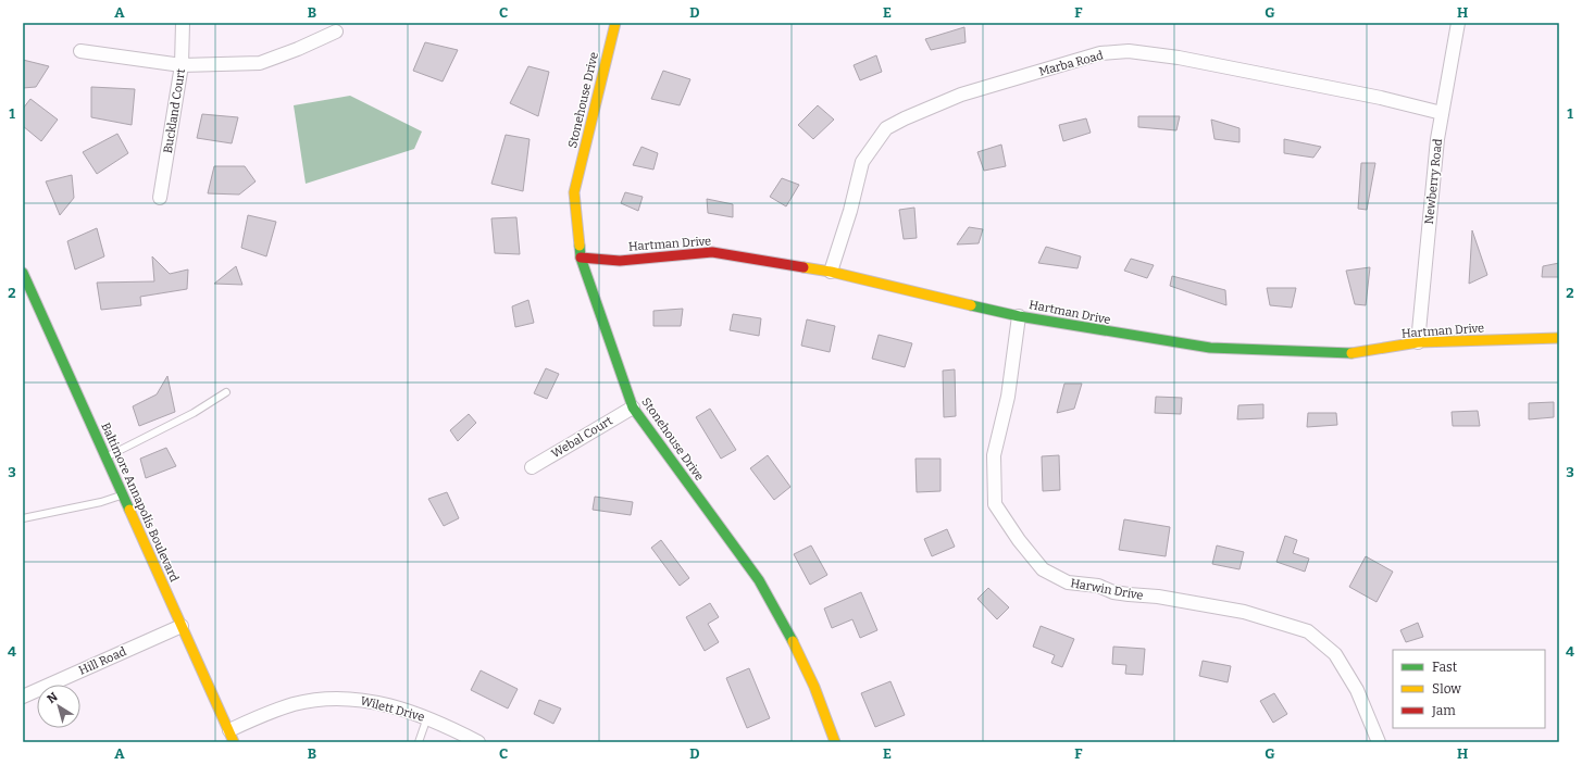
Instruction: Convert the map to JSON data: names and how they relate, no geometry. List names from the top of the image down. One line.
{"streets":{"street":["Marba Road","Stonehouse Drive","Buckland Court","Newberry Road","Hartman Drive","Webal Court","Baltimore Annapolis Boulevard","Harwin Drive","Hill Road","Wilett Drive"]},"crossings":[["Marba Road","Newberry Road"],["Marba Road","Hartman Drive"],["Stonehouse Drive","Hartman Drive"],["Stonehouse Drive","Webal Court"],["Newberry Road","Hartman Drive"],["Hartman Drive","Harwin Drive"],["Baltimore Annapolis Boulevard","Hill Road"],["Baltimore Annapolis Boulevard","Wilett Drive"]],"legend":["Fast","Slow","Jam"],"north":"top left","grid":{"columns":["A","B","C","D","E","F","G","H"],"rows":["1","2","3","4"]}}
